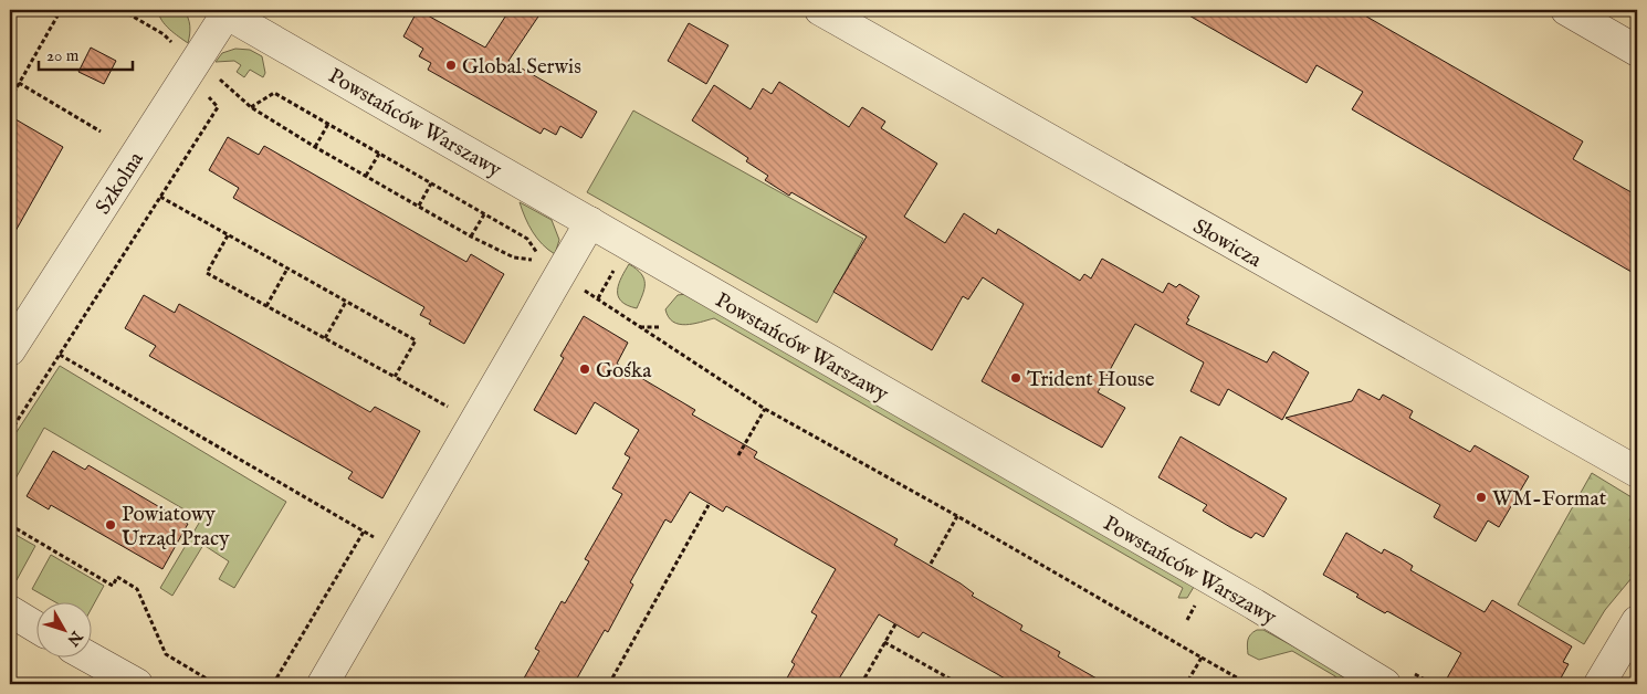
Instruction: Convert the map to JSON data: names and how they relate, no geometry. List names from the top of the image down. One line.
{"streets":{"street":["Powstańców Warszawy","Szkolna","Słowicza"]},"crossings":[["Powstańców Warszawy","Szkolna"]],"places":["Global Serwis","Gośka","Trident House","WM-Format","Powiatowy Urząd Pracy"],"scale_bar":"20 m","north":"bottom right"}
